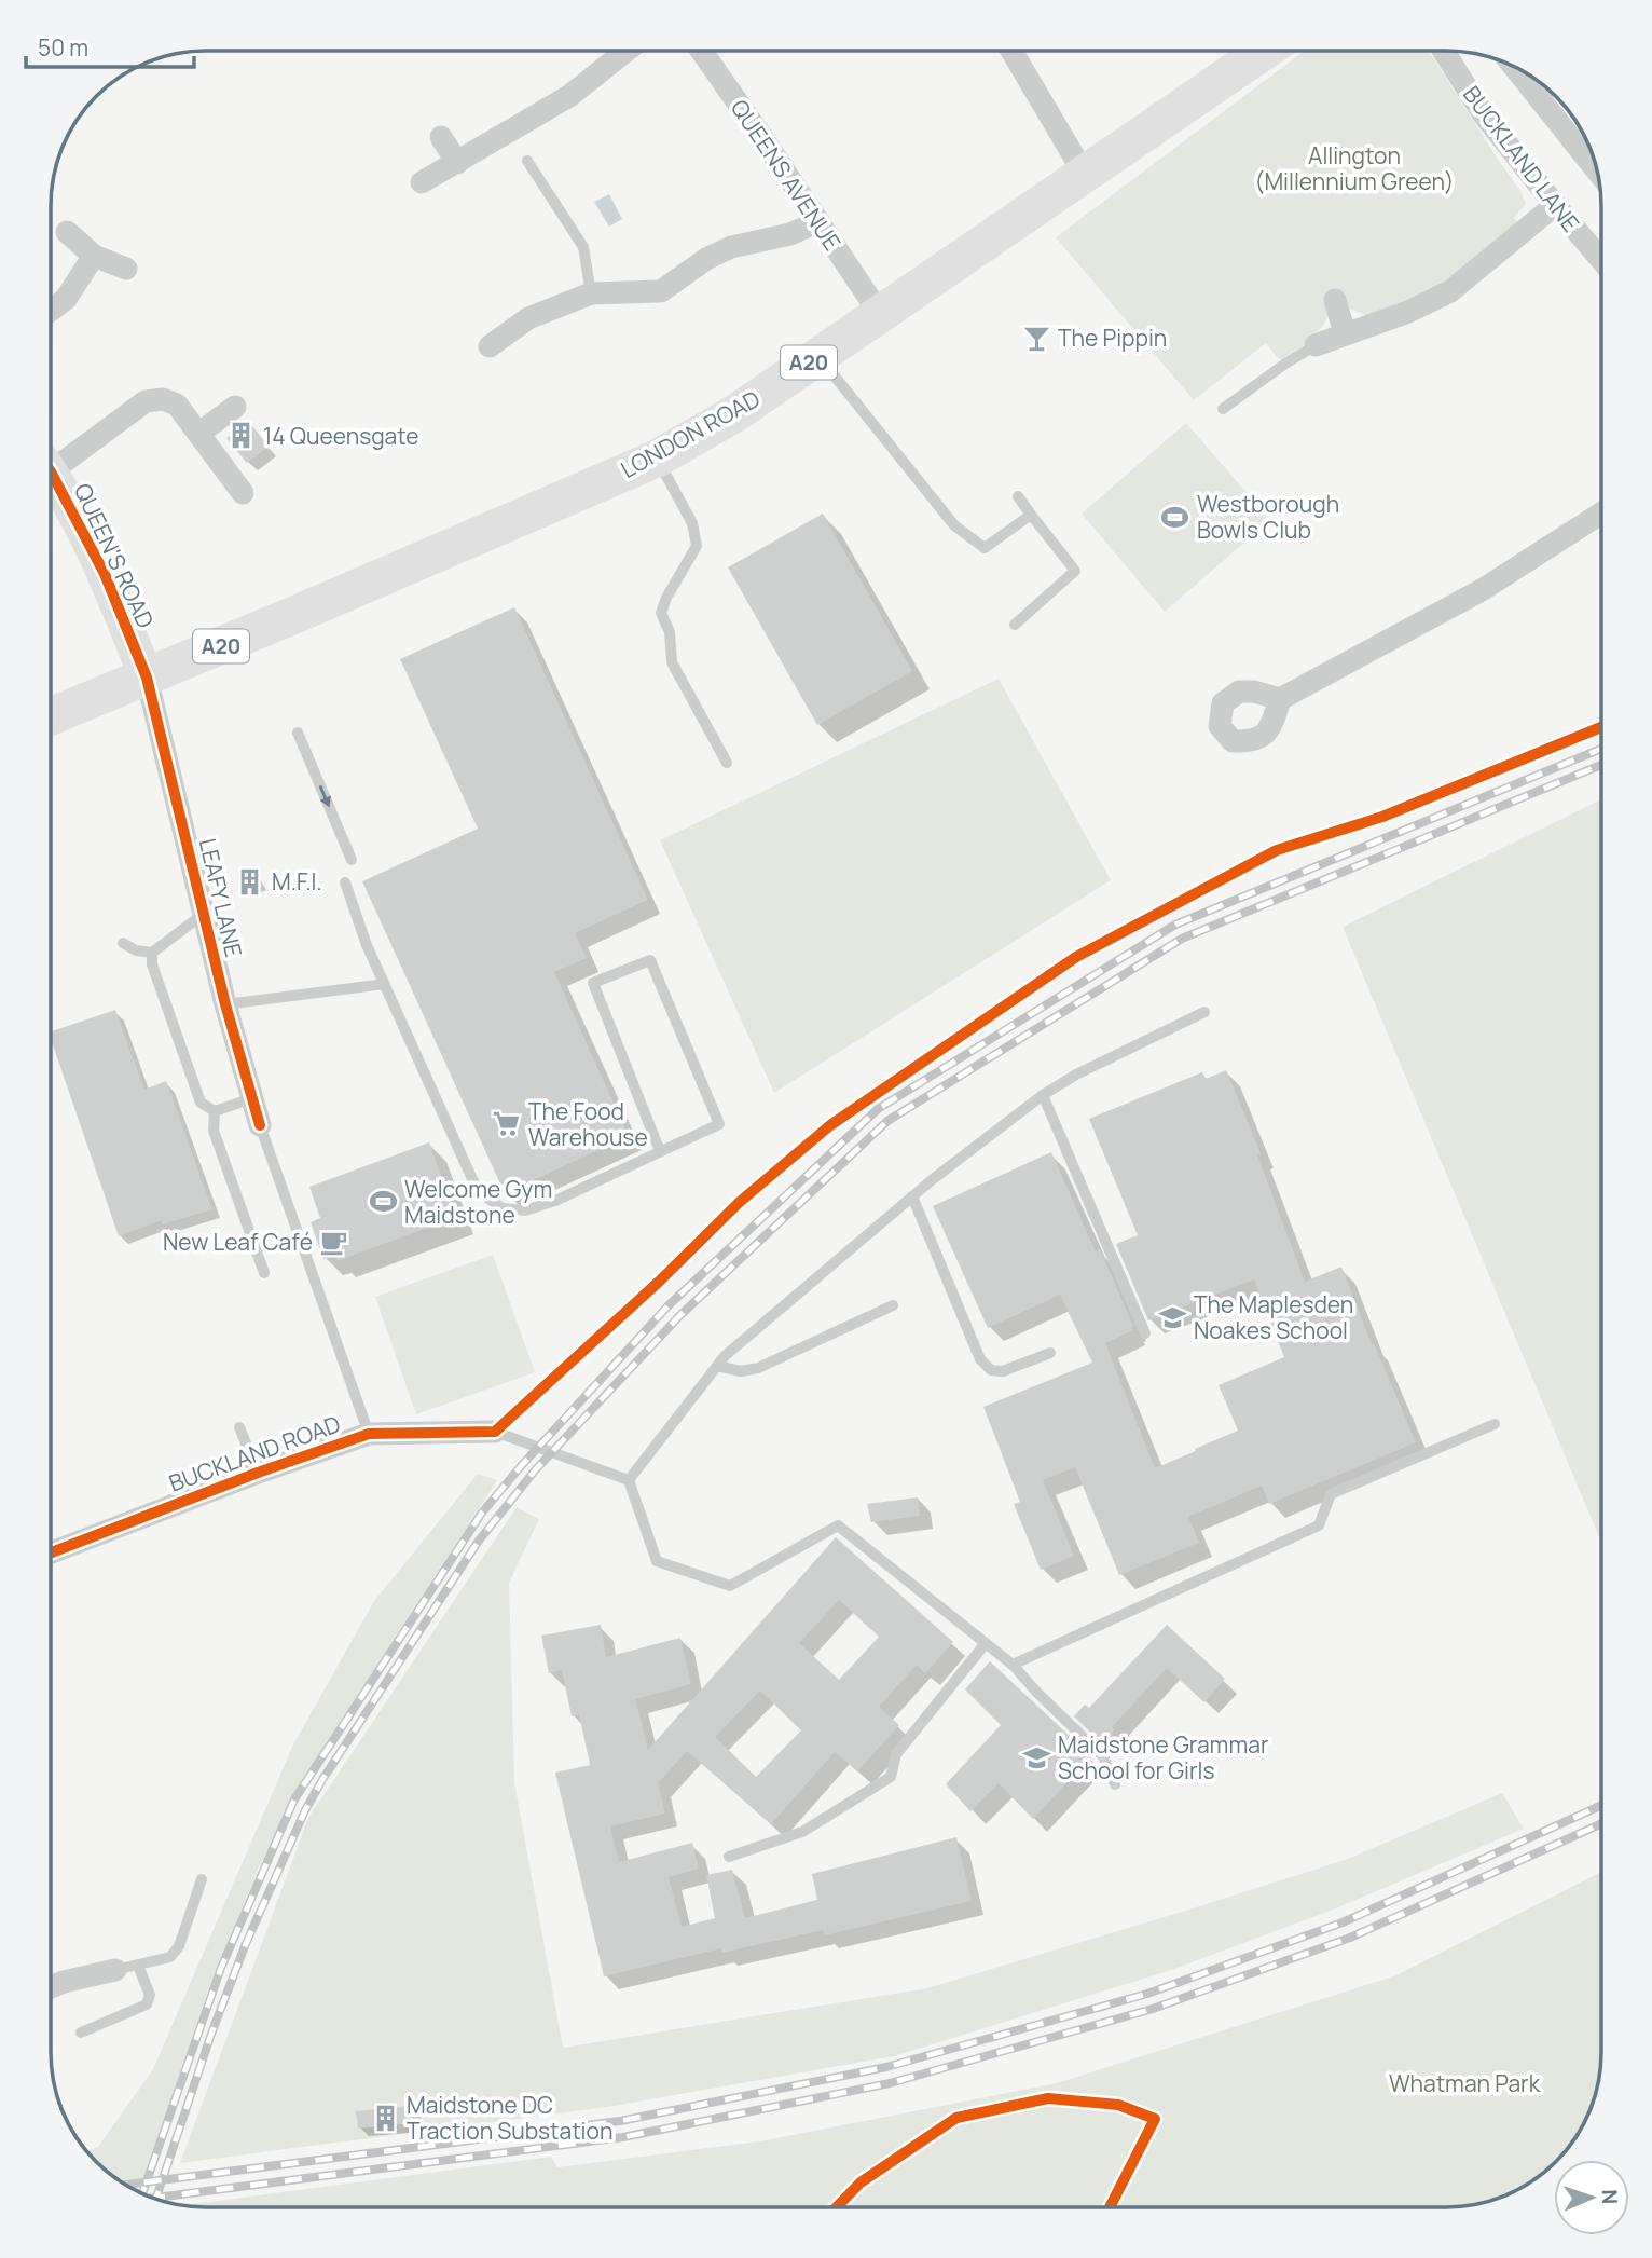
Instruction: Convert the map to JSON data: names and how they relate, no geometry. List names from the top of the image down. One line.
{"streets":{"main road":["A20","LONDON ROAD"],"street":["BUCKLAND LANE","QUEENS AVENUE","QUEEN'S ROAD","LEAFY LANE","BUCKLAND ROAD"]},"crossings":[["QUEENS AVENUE","LONDON ROAD"],["LONDON ROAD","QUEEN'S ROAD"],["LONDON ROAD","LEAFY LANE"],["QUEEN'S ROAD","LEAFY LANE"]],"parks":["Allington (Millennium Green)","Whatman Park"],"places":{"bar":["The Pippin"],"building":["14 Queensgate","M.F.I.","Maidstone DC Traction Substation"],"sports":["Westborough Bowls Club","Welcome Gym Maidstone"],"supermarket":["The Food Warehouse"],"cafe":["New Leaf Café"],"school or university":["The Maplesden Noakes School","Maidstone Grammar School for Girls"]},"scale_bar":"50 m","north":"right"}
